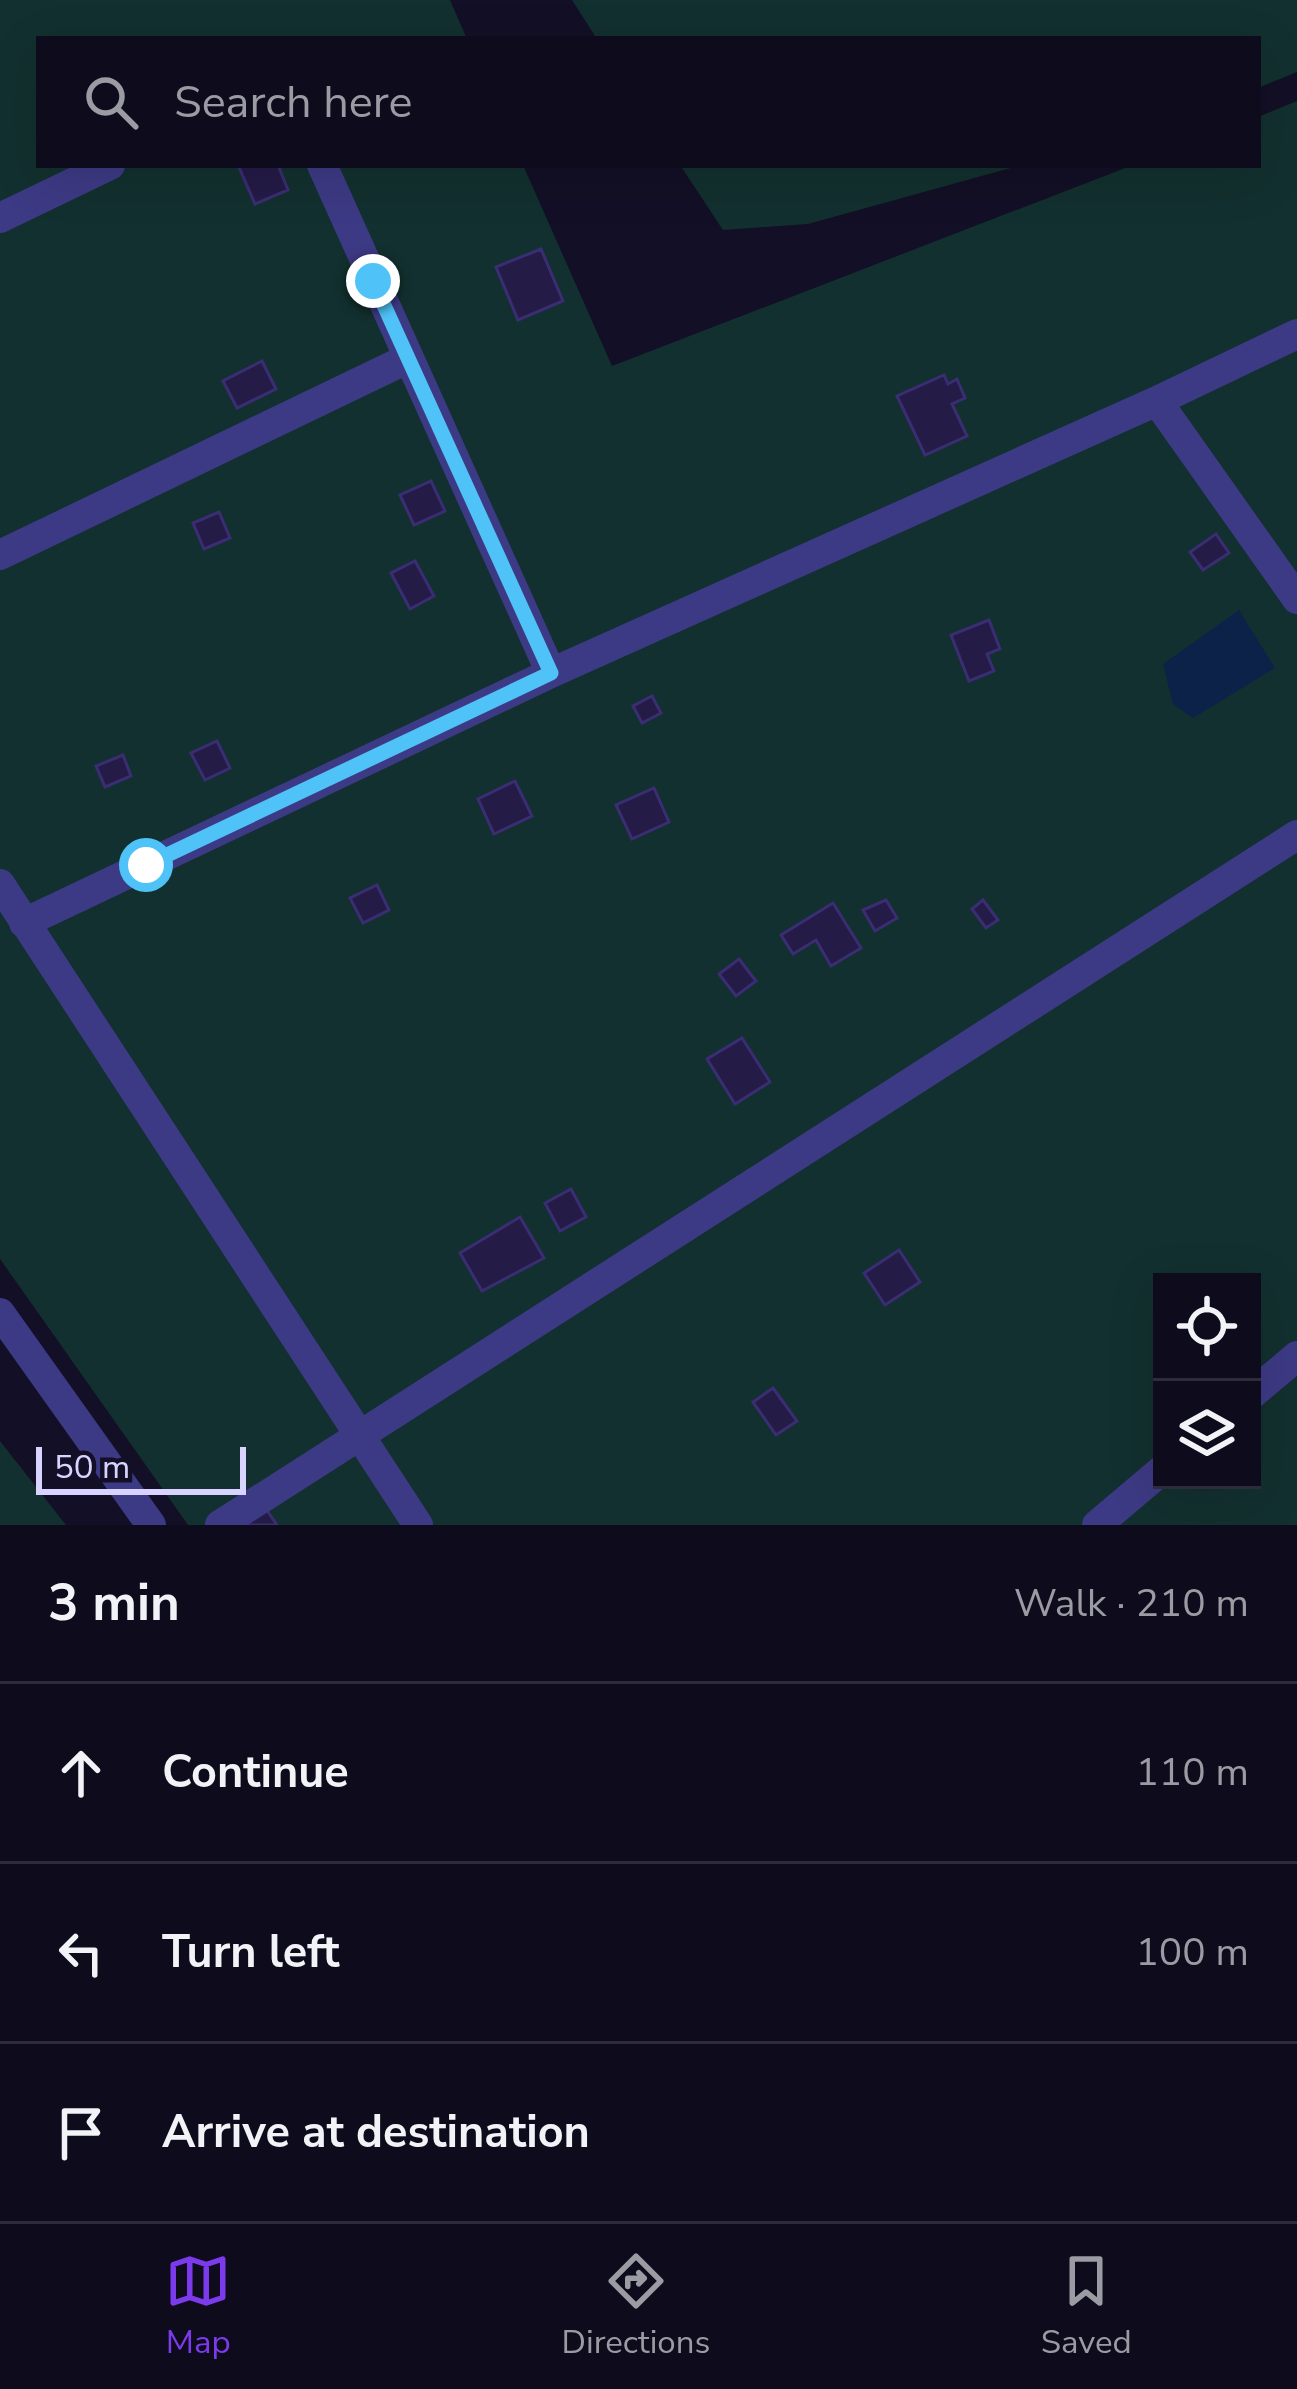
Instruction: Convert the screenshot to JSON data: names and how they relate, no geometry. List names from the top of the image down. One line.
{"scale_bar":"50 m","page":{"search":"Search here","scale":"50 m","heading":["3 min","Walk · 210 m"],"list":[["Continue","110 m"],["Turn left","100 m"],"Arrive at destination"],"nav":["Map","Directions","Saved"]}}
